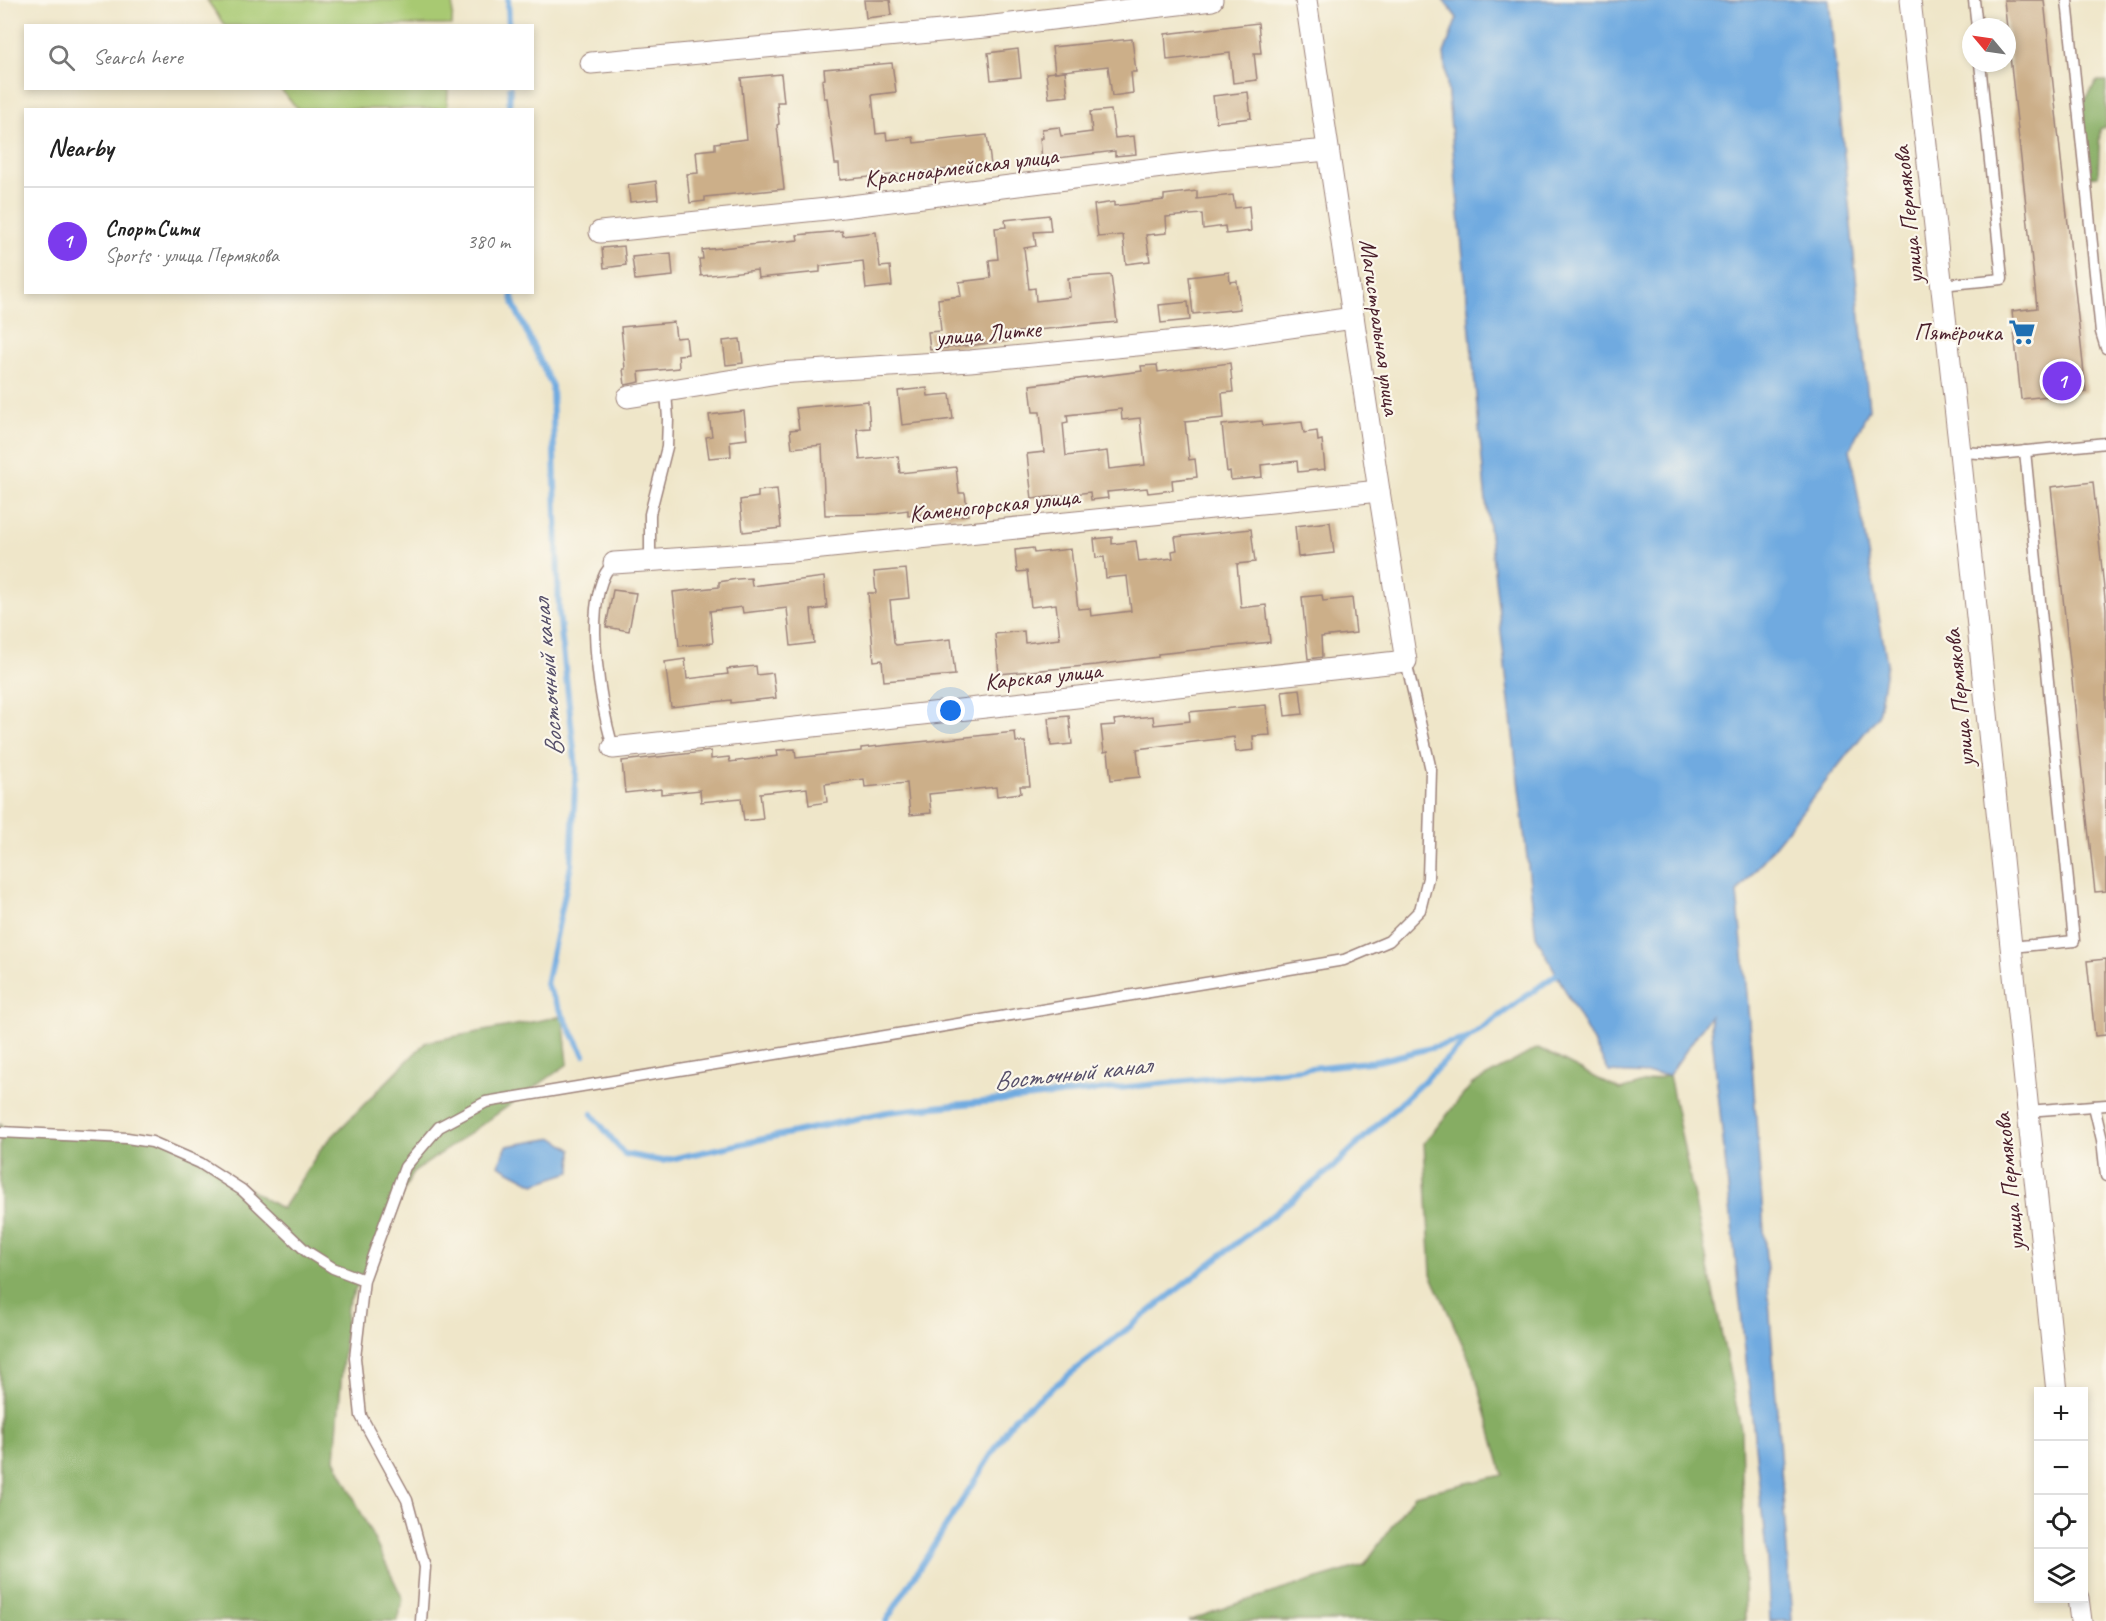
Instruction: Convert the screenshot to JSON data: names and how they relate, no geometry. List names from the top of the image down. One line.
{"streets":{"street":["Красноармейская улица","улица Пермякова","Магистральная улица","улица Литке","Каменогорская улица","Карская улица"]},"crossings":[["Красноармейская улица","Магистральная улица"],["Магистральная улица","улица Литке"],["Магистральная улица","Каменогорская улица"],["Магистральная улица","Карская улица"]],"water":["Восточный канал"],"places":{"supermarket":["Пятёрочка"]},"north":"top left","page":{"search":"Search here","heading":"Nearby","list":[{"mark":"1","name":"СпортСити","note":"Sports · улица Пермякова","value":"380 m"}],"pins":"1","map_buttons":["+","−"]}}
